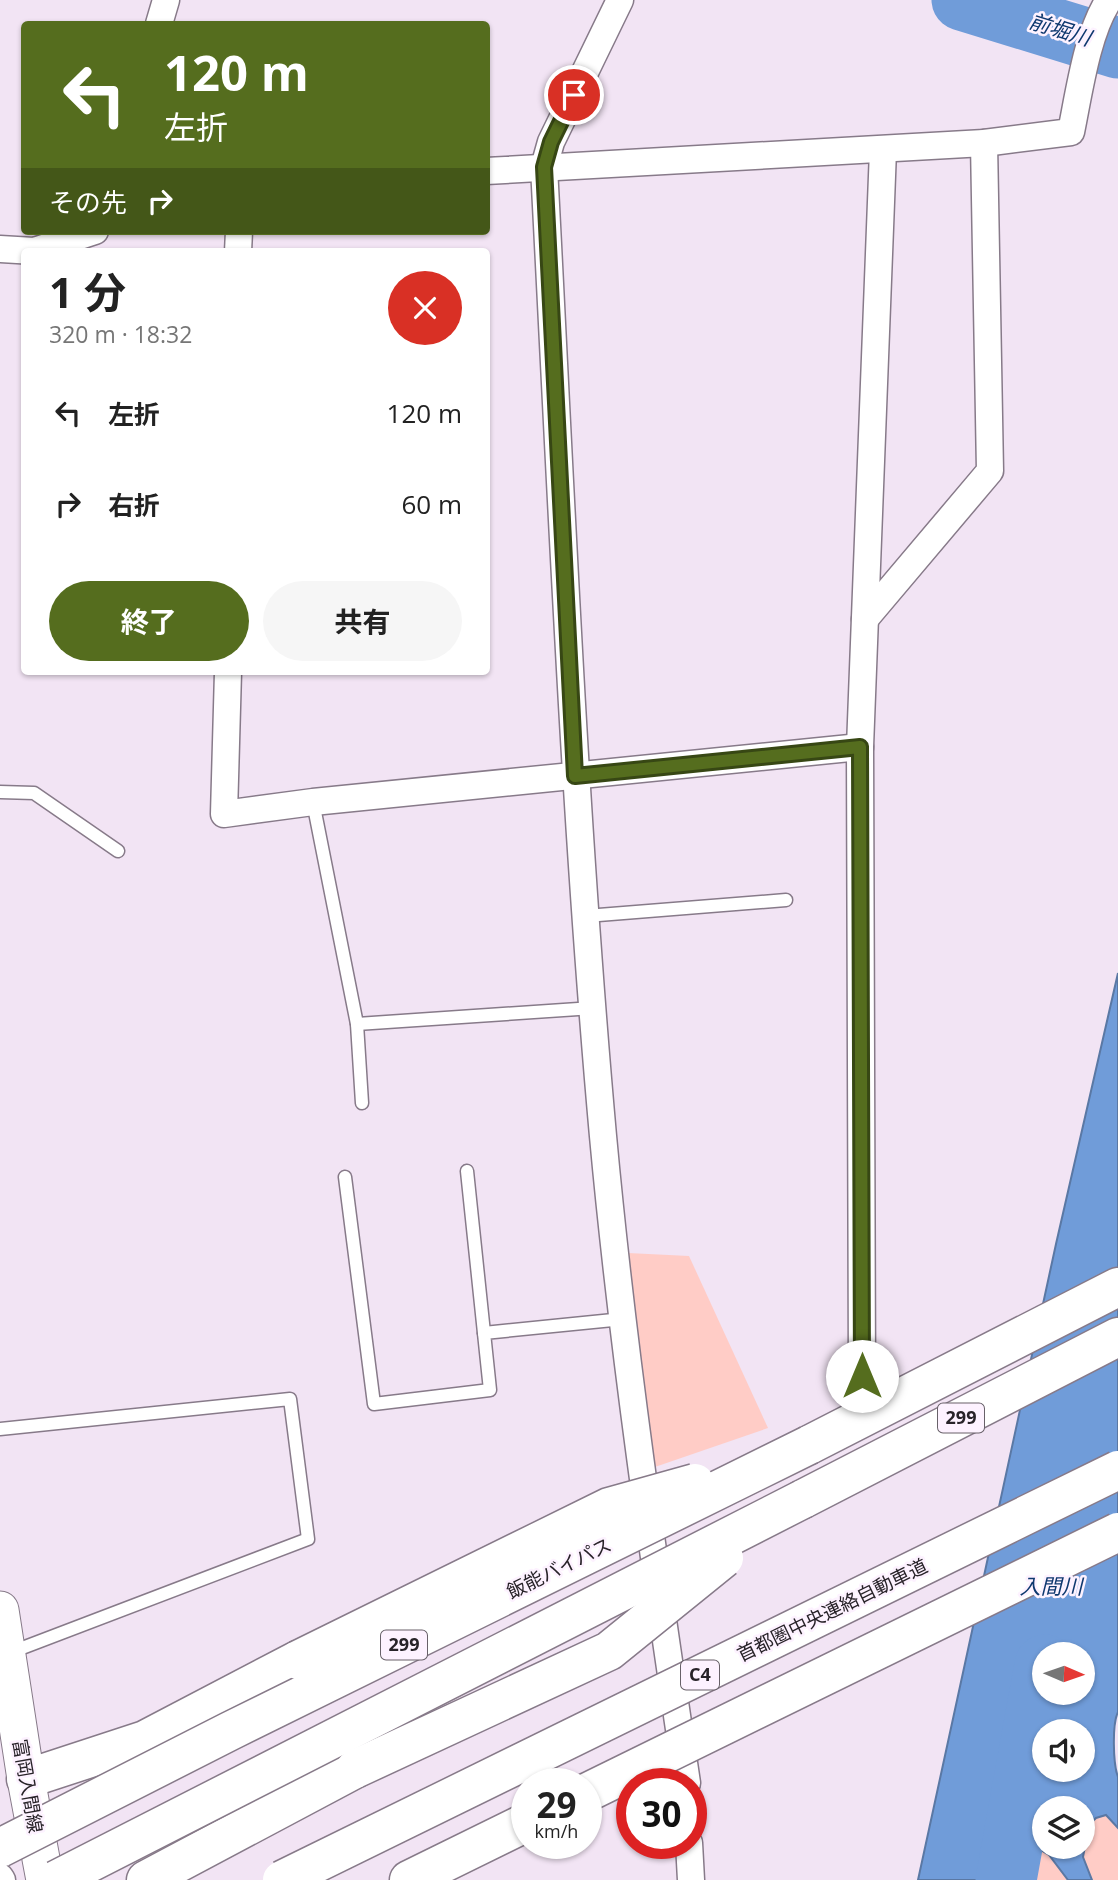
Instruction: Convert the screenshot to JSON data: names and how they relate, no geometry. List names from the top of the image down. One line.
{"streets":{"highway":["299","飯能バイパス","首都圏中央連絡自動車道","C4"],"main road":["富岡入間線"]},"water":["前堀川","入間川"],"north":"right","page":{"turn":["120 m","左折"],"then":"その先","heading":["1 分","320 m · 18:32"],"list":[{"name":"左折","value":"120 m"},{"name":"右折","value":"60 m"}],"buttons":["終了","共有"],"speed":"29 km/h","limit":"30"}}
